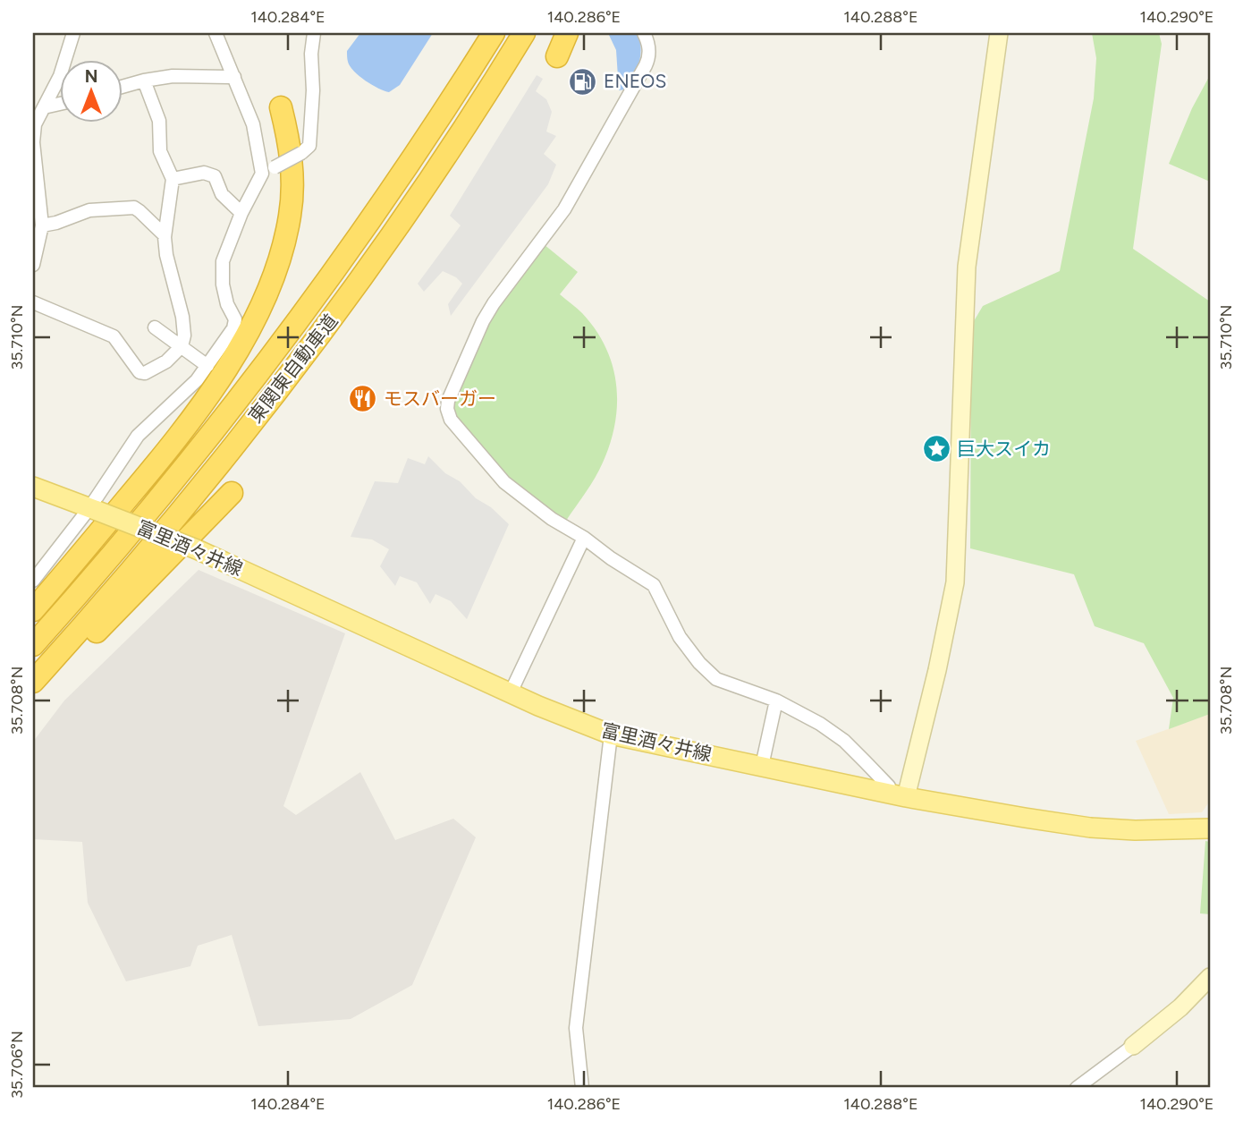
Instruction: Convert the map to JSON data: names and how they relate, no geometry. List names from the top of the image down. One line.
{"streets":{"highway":["東関東自動車道"],"main road":["富里酒々井線"]},"places":{"fuel station":["ENEOS"],"restaurant":["モスバーガー"],"place":["巨大スイカ"]},"north":"top","coordinates":["140.284°E","140.286°E","140.288°E","140.290°E","35.710°N","35.708°N","35.706°N"]}
